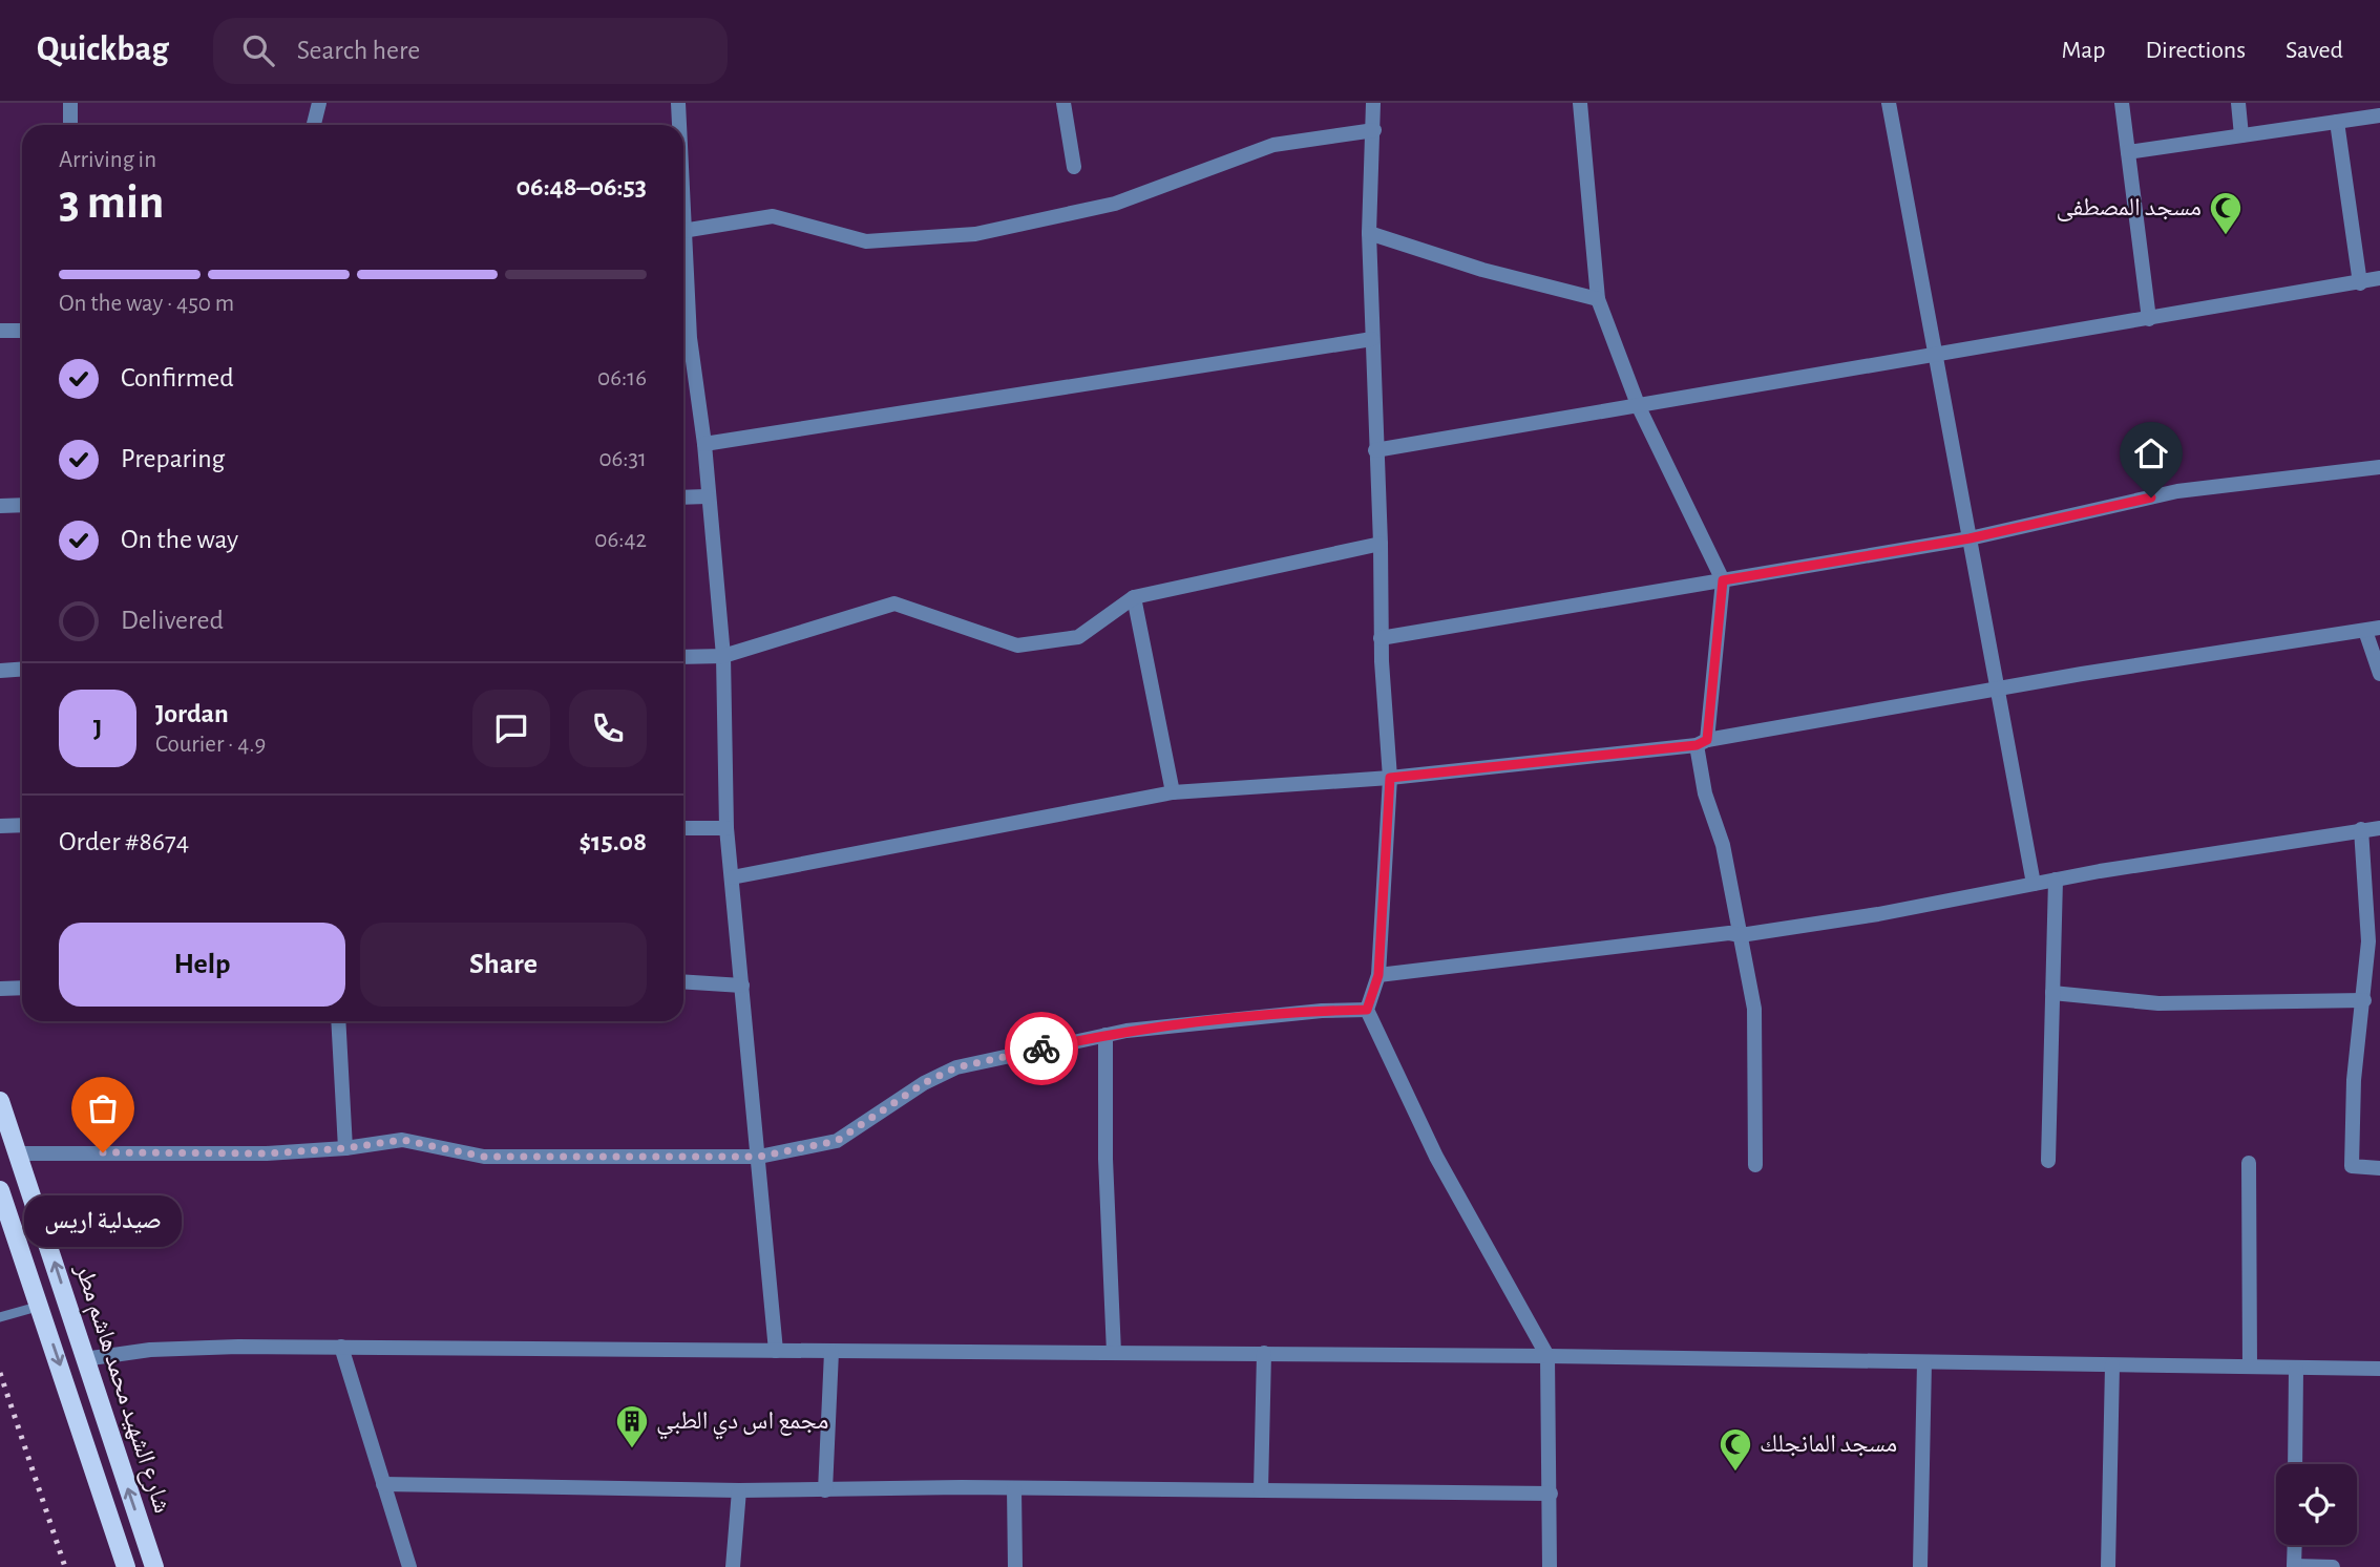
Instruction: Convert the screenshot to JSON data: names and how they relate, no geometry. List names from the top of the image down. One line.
{"streets":{"main road":["شارع الشهيد محمد هاشم مطر"]},"places":{"mosque":["مسجد المصطفى","مسجد المانجلك"],"other":["صيدلية اريس"],"building":["مجمع اس دي الطبي"]},"page":{"header":"Quickbag","search":"Search here","nav":["Map","Directions","Saved"],"heading":["3 min","Arriving in","06:48–06:53"],"panel":["Jordan","Courier · 4.9","Order #8674","$15.08"],"bar":"On the way · 450 m","list":[["Confirmed","06:16"],["Preparing","06:31"],["On the way","06:42"],"Delivered"],"round":"J","buttons":["Help","Share"],"bubble":"صيدلية اريس"}}
